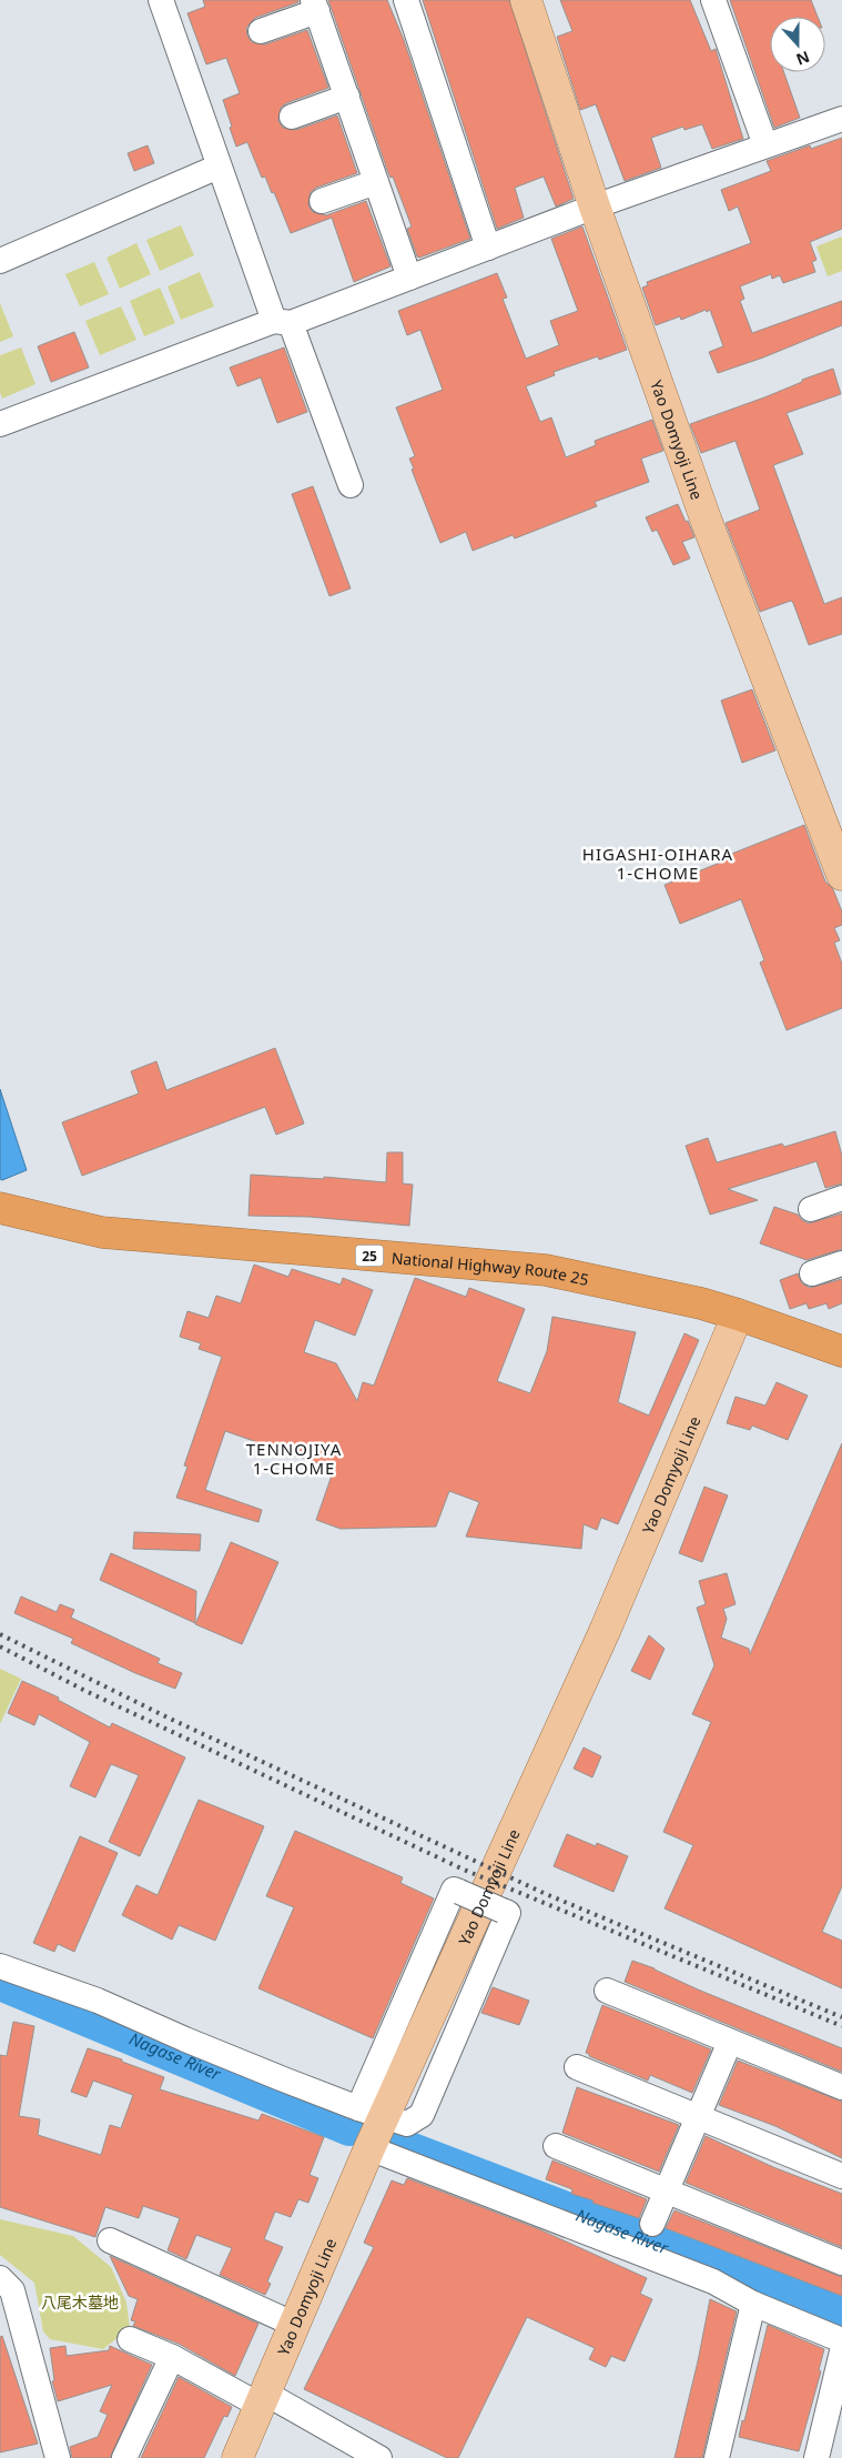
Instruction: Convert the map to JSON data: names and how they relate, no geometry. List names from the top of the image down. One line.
{"streets":{"highway":["25","National Highway Route 25"],"main road":["Yao Domyoji Line"]},"crossings":[["Yao Domyoji Line","National Highway Route 25"]],"districts":["HIGASHI-OIHARA 1-CHOME","TENNOJIYA 1-CHOME"],"water":["Nagase River"],"parks":["八尾木墓地"],"north":"bottom"}
